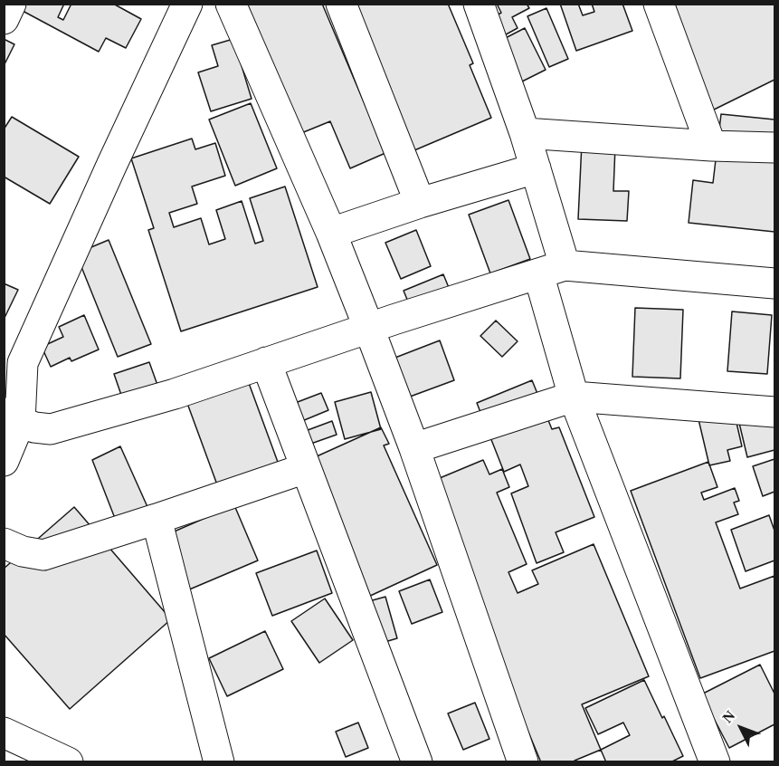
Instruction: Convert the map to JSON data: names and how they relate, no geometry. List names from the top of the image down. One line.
{"north":"top left"}
